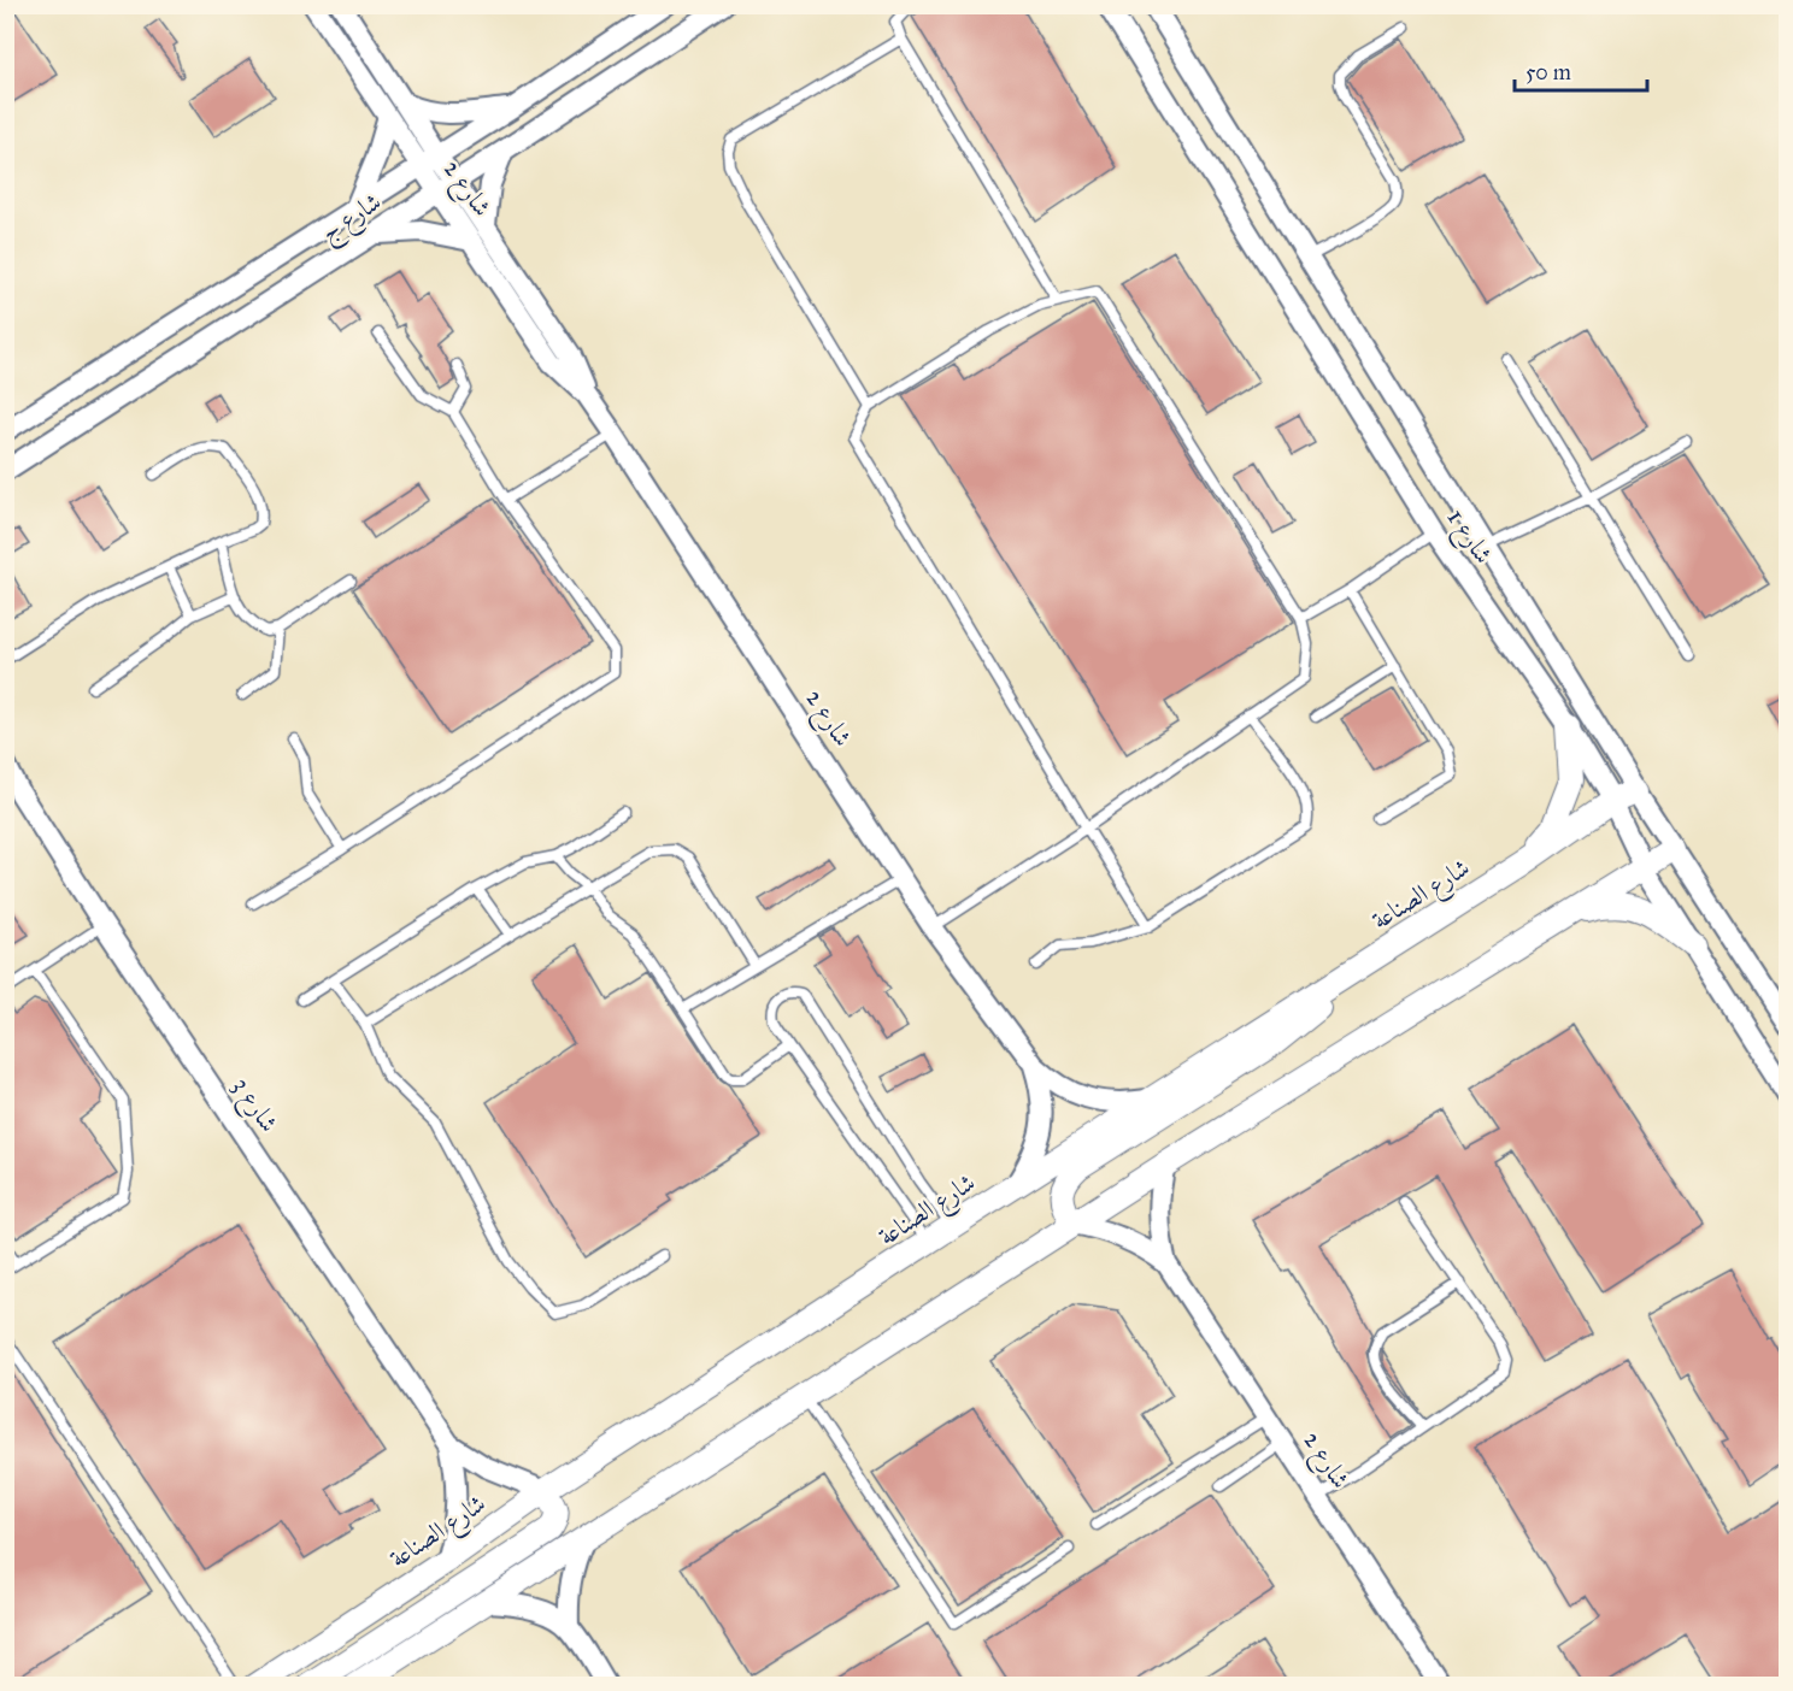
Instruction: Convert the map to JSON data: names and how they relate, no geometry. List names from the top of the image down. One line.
{"streets":{"street":["شارع 2","شارع ج","شارع 1","شارع الصناعة","شارع 3"]},"crossings":[["شارع 2","شارع ج"],["شارع 2","شارع الصناعة"],["شارع 1","شارع الصناعة"],["شارع الصناعة","شارع 3"]],"scale_bar":"50 m"}
